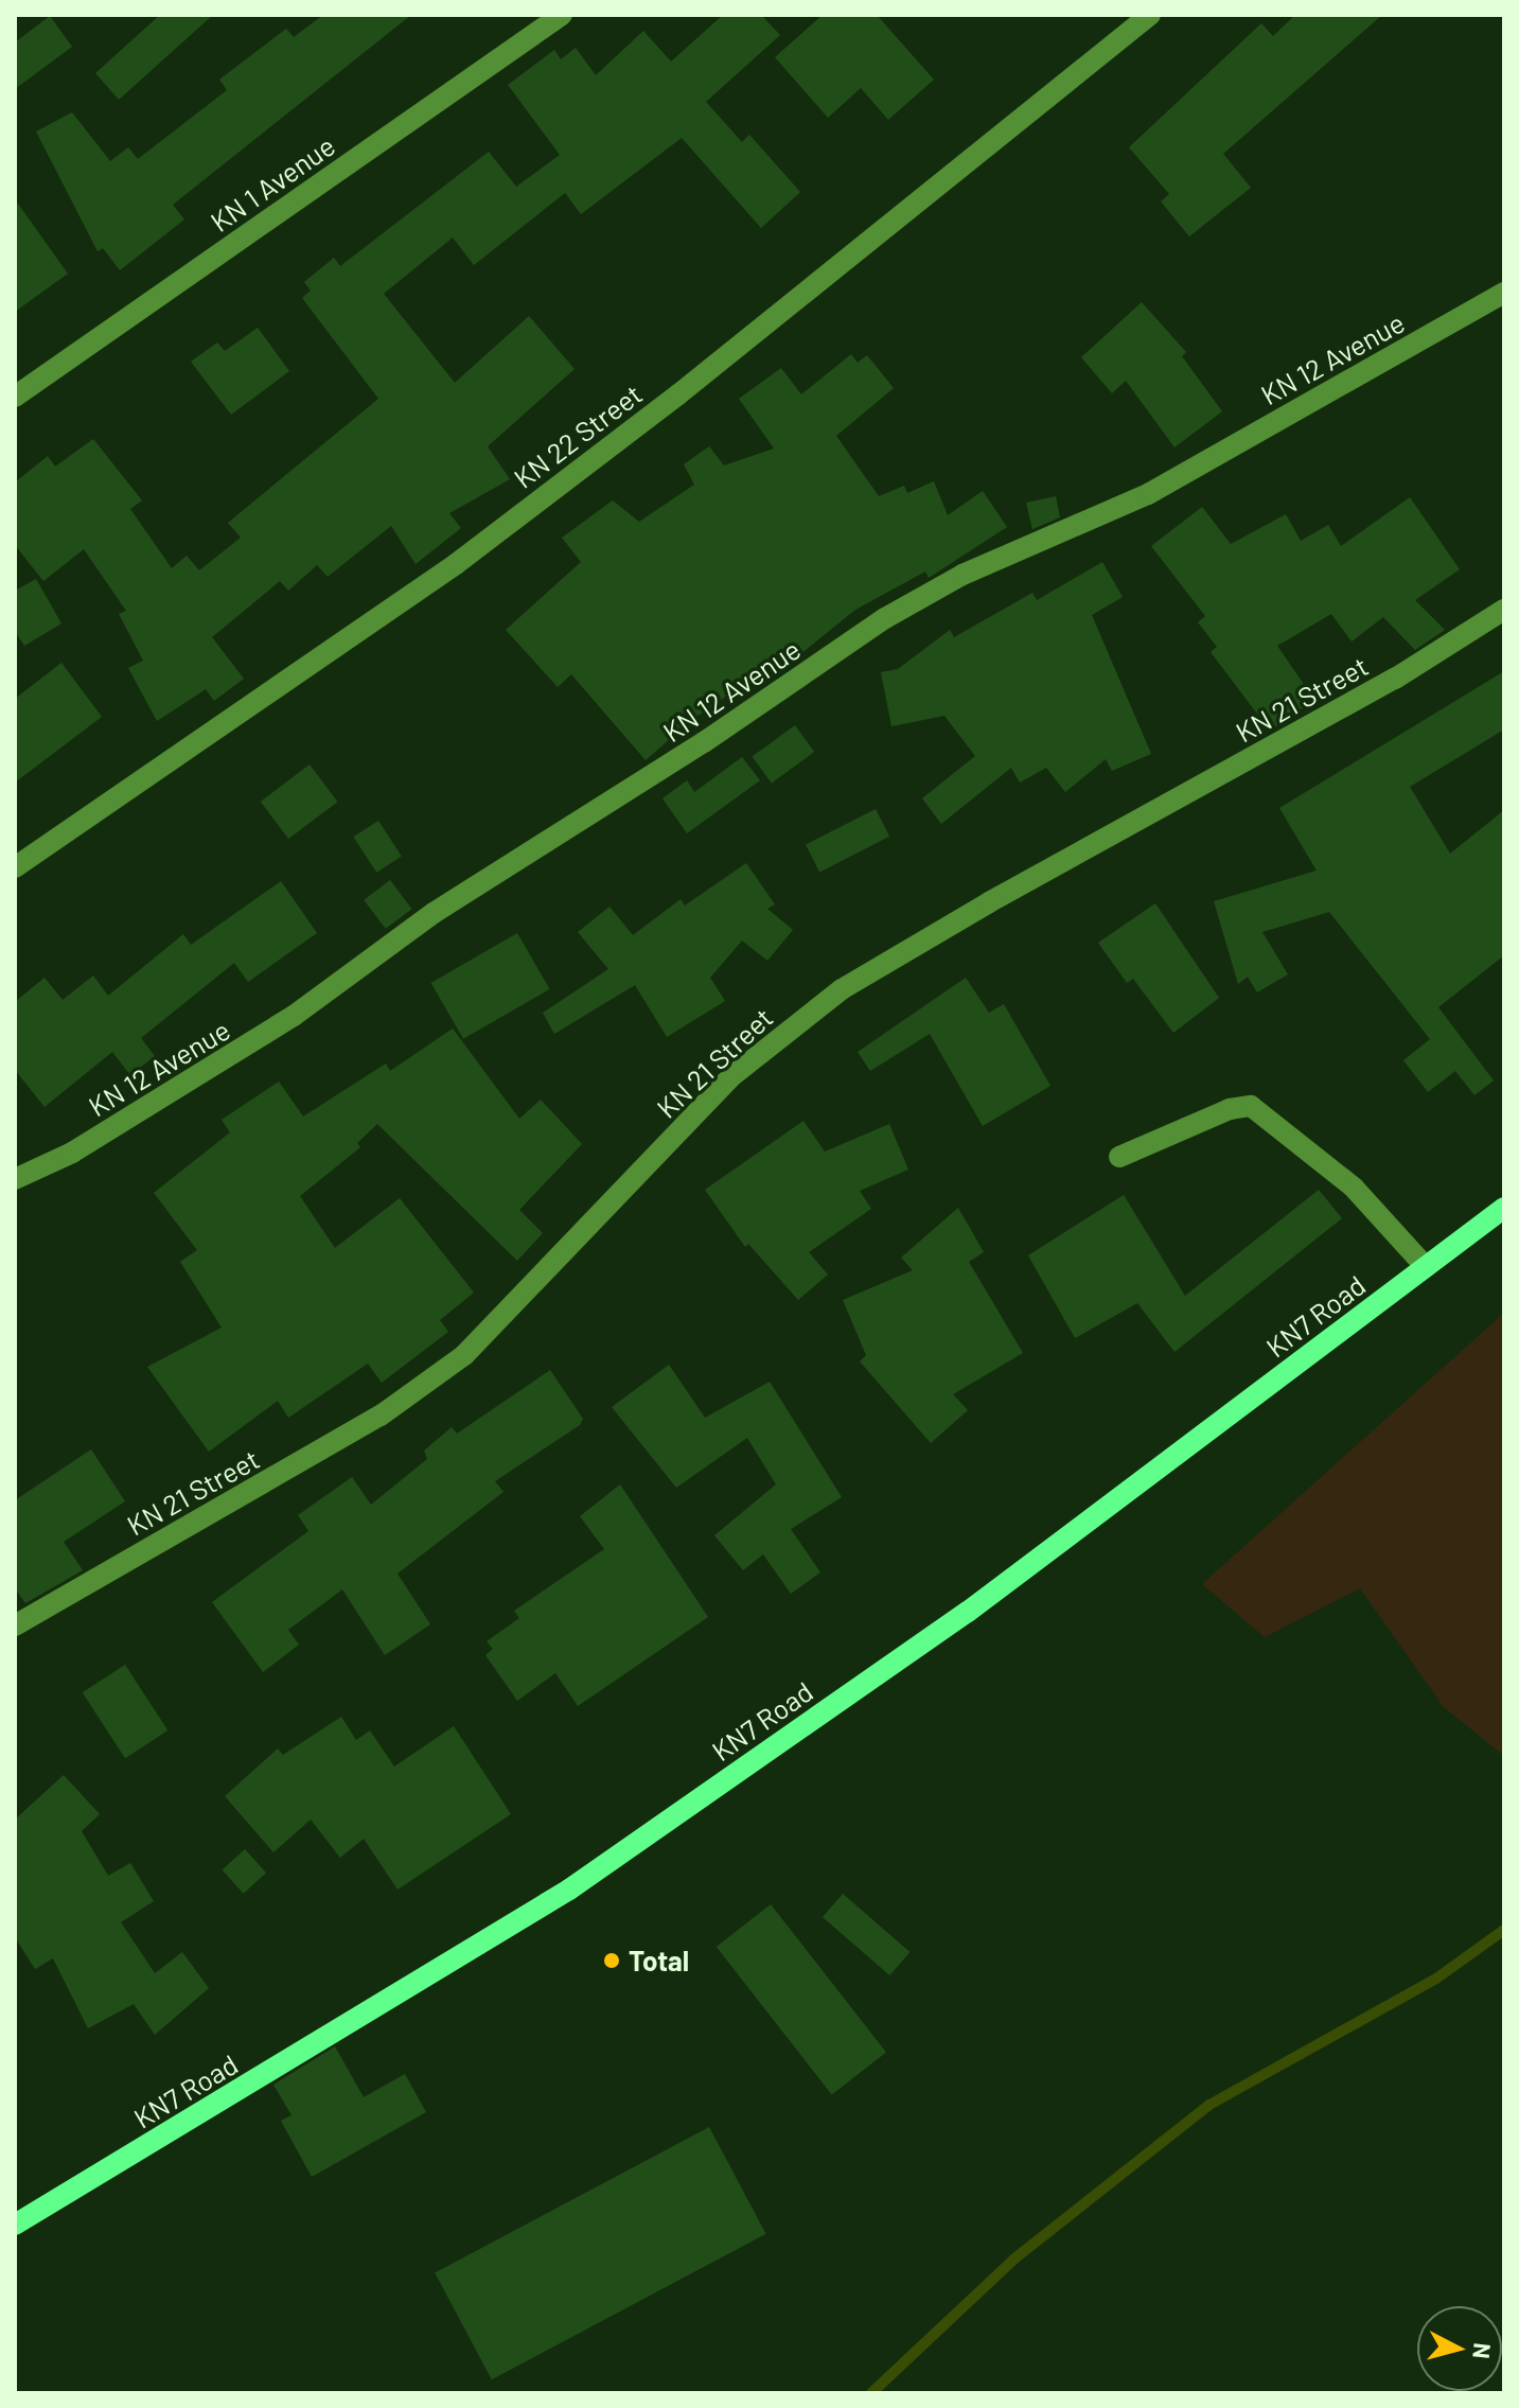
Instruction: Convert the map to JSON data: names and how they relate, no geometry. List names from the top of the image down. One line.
{"streets":{"main road":["KN7 Road"],"street":["KN 1 Avenue","KN 12 Avenue","KN 22 Street","KN 21 Street"]},"places":["Total"],"north":"right"}
